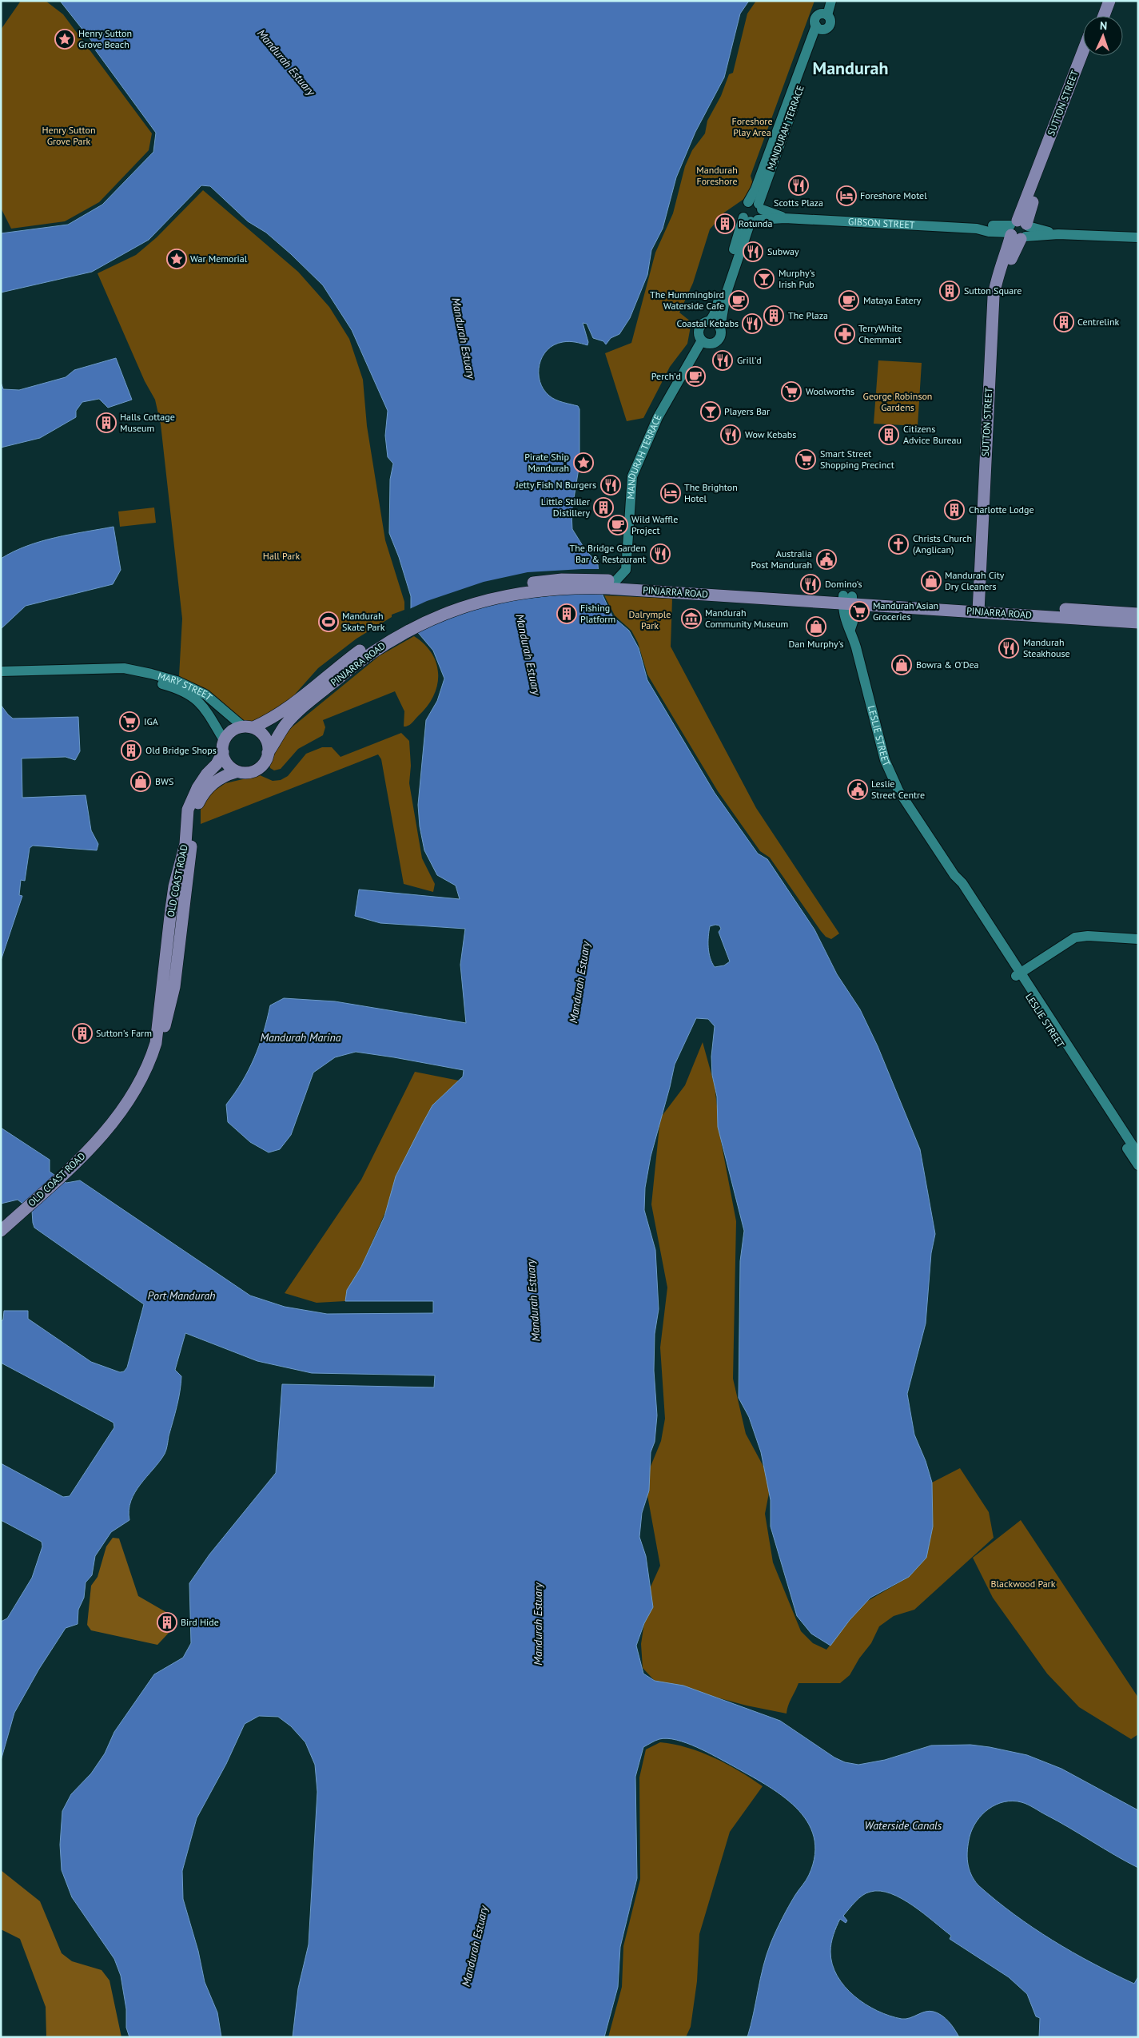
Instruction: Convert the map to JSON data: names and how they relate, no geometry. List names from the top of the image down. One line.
{"streets":{"main road":["SUTTON STREET","PINJARRA ROAD","OLD COAST ROAD"],"street":["MANDURAH TERRACE","GIBSON STREET","MARY STREET","LESLIE STREET"]},"crossings":[["SUTTON STREET","GIBSON STREET"],["SUTTON STREET","PINJARRA ROAD"],["MANDURAH TERRACE","GIBSON STREET"],["MANDURAH TERRACE","PINJARRA ROAD"],["PINJARRA ROAD","MARY STREET"],["PINJARRA ROAD","LESLIE STREET"],["PINJARRA ROAD","OLD COAST ROAD"],["MARY STREET","OLD COAST ROAD"]],"districts":["Mandurah"],"water":["Mandurah Estuary","Mandurah Marina","Port Mandurah","Waterside Canals"],"parks":["Foreshore Play Area","Henry Sutton Grove Park","Mandurah Foreshore","George Robinson Gardens","Hall Park","Dalrymple Park","Blackwood Park"],"places":{"place":["Henry Sutton Grove Beach","War Memorial","Pirate Ship Mandurah"],"restaurant":["Scotts Plaza","Subway","Coastal Kebabs","Grill'd","Wow Kebabs","Jetty Fish N Burgers","The Bridge Garden Bar & Restaurant","Domino's","Mandurah Steakhouse"],"hotel":["Foreshore Motel","The Brighton Hotel"],"building":["Rotunda","Sutton Square","The Plaza","Centrelink","Halls Cottage Museum","Citizens Advice Bureau","Little Stiller Distillery","Charlotte Lodge","Fishing Platform","Old Bridge Shops","Sutton's Farm","Bird Hide"],"bar":["Murphy's Irish Pub","Players Bar"],"cafe":["The Hummingbird Waterside Cafe","Mataya Eatery","Perch’d","Wild Waffle Project"],"pharmacy":["TerryWhite Chemmart"],"supermarket":["Woolworths","Smart Street Shopping Precinct","Mandurah Asian Groceries","IGA"],"church":["Christs Church (Anglican)"],"public building":["Australia Post Mandurah","Leslie Street Centre"],"shop":["Mandurah City Dry Cleaners","Dan Murphy's","Bowra & O'Dea","BWS"],"museum":["Mandurah Community Museum"],"sports":["Mandurah Skate Park"]},"north":"top"}
